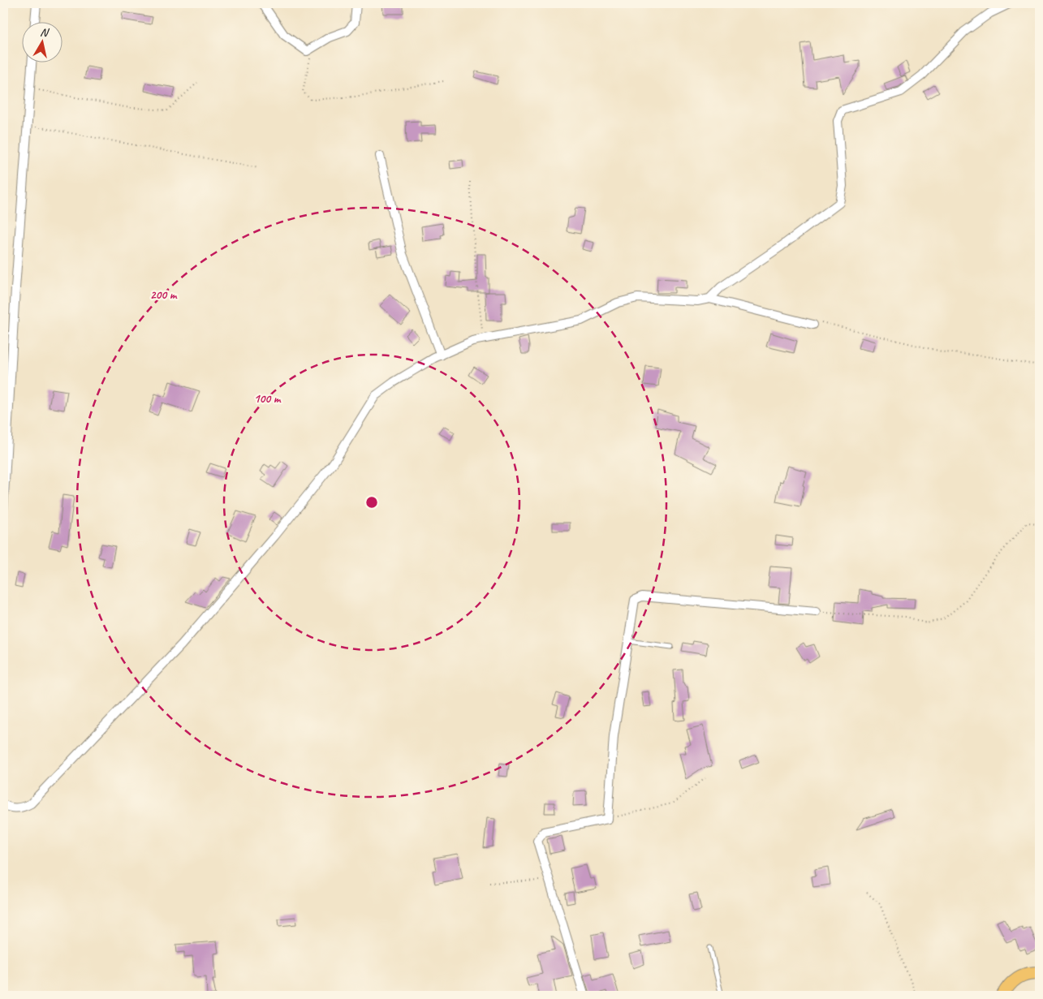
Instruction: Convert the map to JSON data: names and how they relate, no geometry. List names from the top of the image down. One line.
{"north":"top","rings":["200 m","100 m"]}
